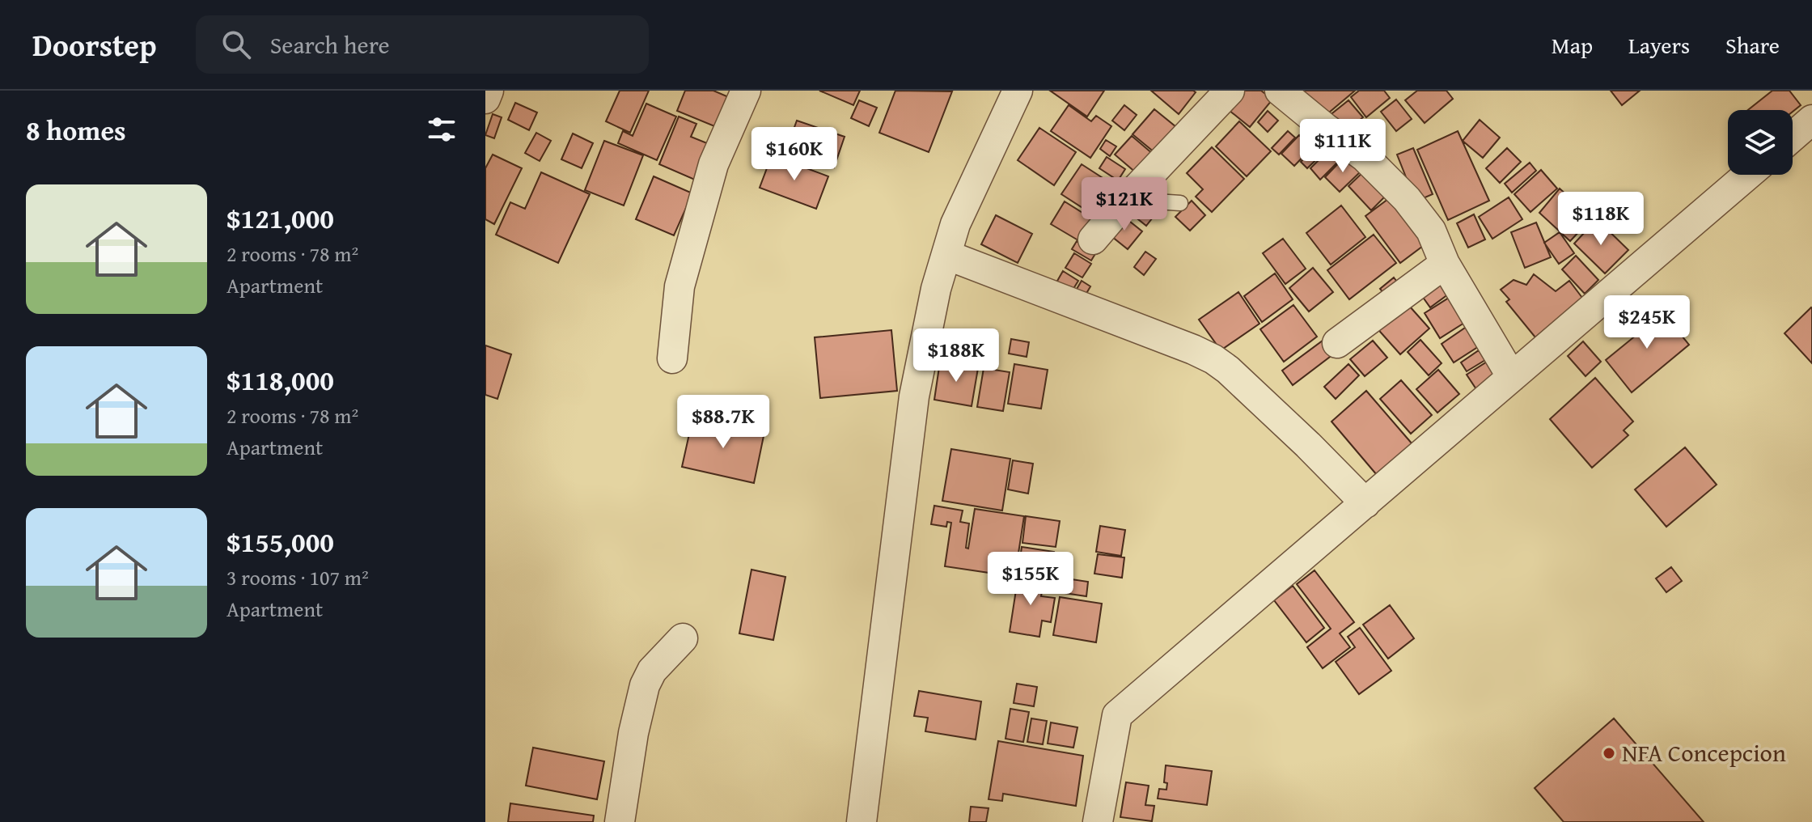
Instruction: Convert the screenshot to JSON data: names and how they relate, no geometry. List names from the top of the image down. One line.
{"places":["NFA Concepcion"],"page":{"header":"Doorstep","search":"Search here","nav":["Map","Layers","Share"],"heading":"8 homes","price":["$111K","$160K","$121K","$118K","$245K","$188K","$88.7K","$155K"],"list":[{"name":"$121,000","note":"2 rooms · 78 m² · Apartment"},{"name":"$118,000","note":"2 rooms · 78 m² · Apartment"},{"name":"$155,000","note":"3 rooms · 107 m² · Apartment"}]}}
